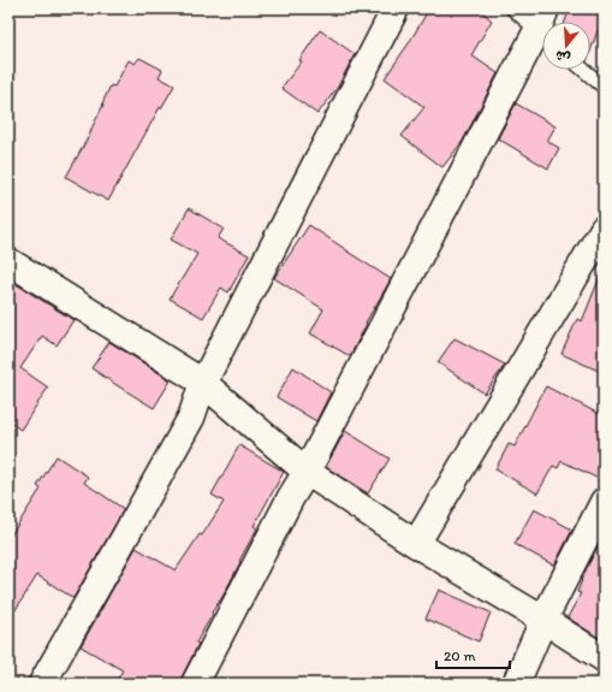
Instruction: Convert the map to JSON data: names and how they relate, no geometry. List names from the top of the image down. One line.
{"scale_bar":"20 m","north":"bottom"}
